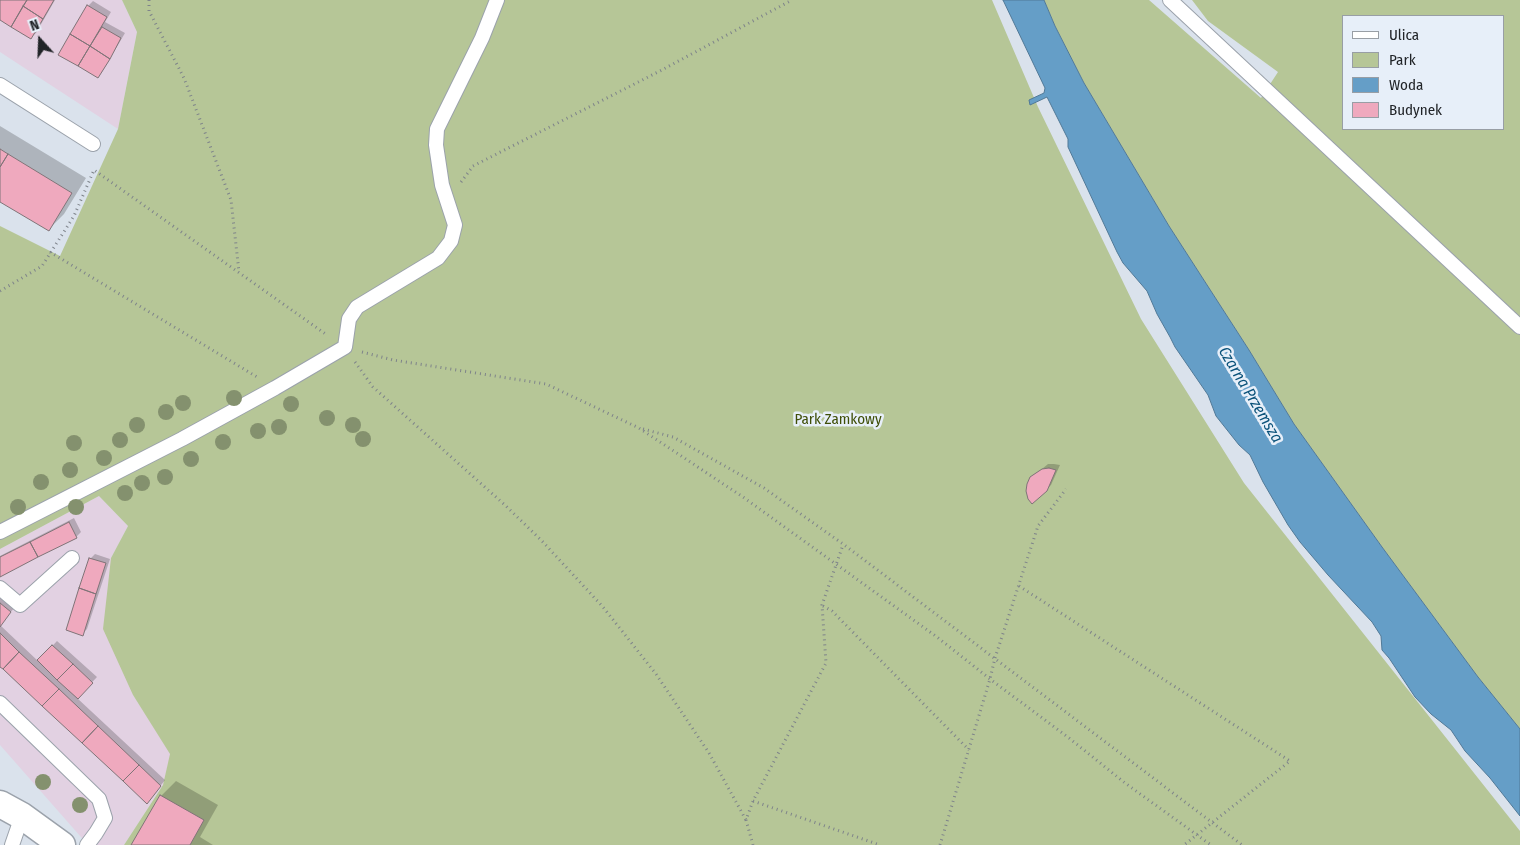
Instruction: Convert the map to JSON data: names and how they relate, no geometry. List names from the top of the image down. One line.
{"water":["Czarna Przemsza"],"parks":["Park Zamkowy"],"legend":["Ulica","Park","Woda","Budynek"],"north":"top"}
